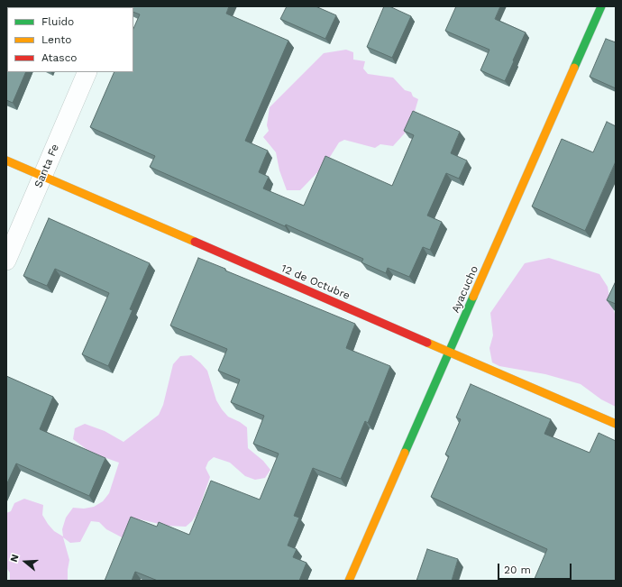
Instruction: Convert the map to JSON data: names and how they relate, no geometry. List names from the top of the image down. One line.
{"streets":{"street":["Santa Fe","12 de Octubre","Ayacucho"]},"crossings":[["Santa Fe","12 de Octubre"],["12 de Octubre","Ayacucho"]],"legend":["Fluido","Lento","Atasco"],"scale_bar":"20 m","north":"left"}
